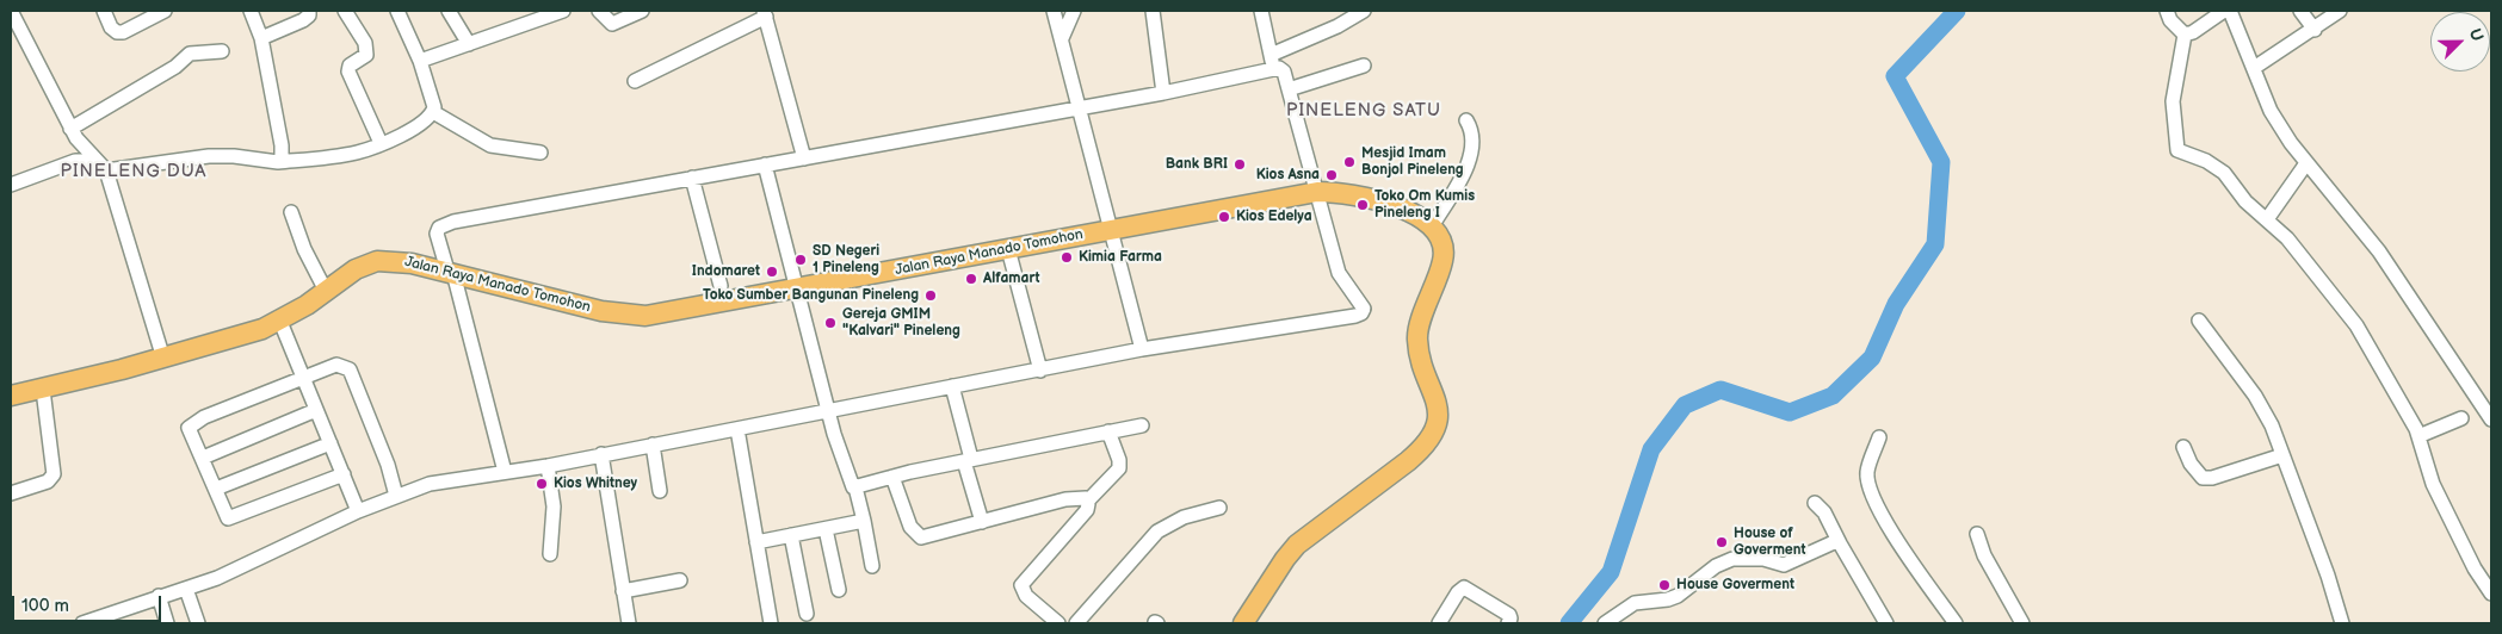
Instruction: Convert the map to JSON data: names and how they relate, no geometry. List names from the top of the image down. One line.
{"streets":{"highway":["Jalan Raya Manado Tomohon"]},"districts":["PINELENG SATU","PINELENG DUA"],"places":["Mesjid Imam Bonjol Pineleng","Bank BRI","Kios Asna","Toko Om Kumis Pineleng I","Kios Edelya","Kimia Farma","SD Negeri 1 Pineleng","Indomaret","Alfamart","Toko Sumber Bangunan Pineleng","Gereja GMIM \"Kalvari\" Pineleng","Kios Whitney","House of Goverment","House Goverment"],"scale_bar":"100 m","north":"top right"}
